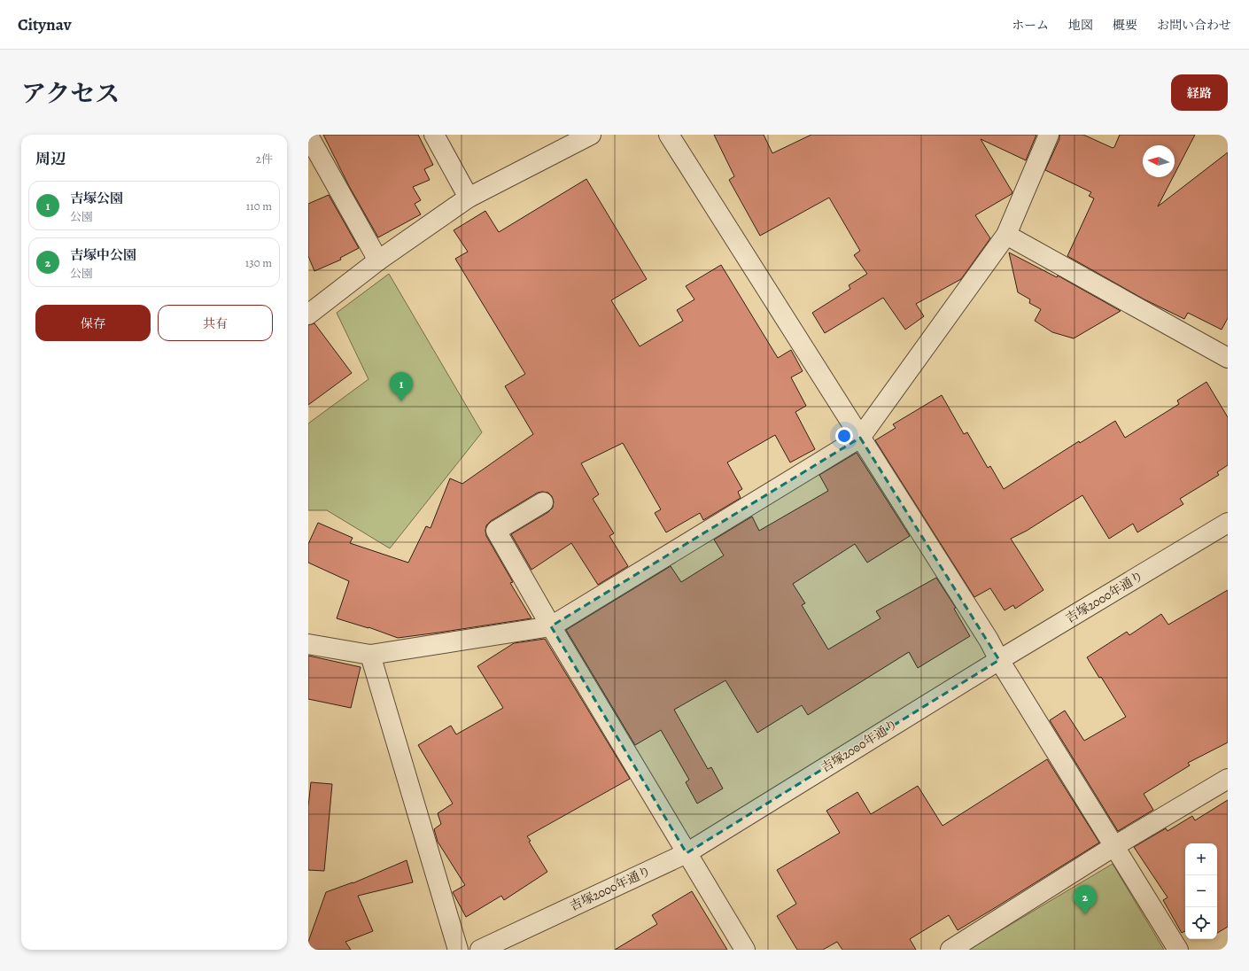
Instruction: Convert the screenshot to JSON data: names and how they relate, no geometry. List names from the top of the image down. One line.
{"streets":{"street":["吉塚2000年通り"]},"north":"left","page":{"header":"Citynav","nav":["ホーム","地図","概要","お問い合わせ"],"title":"アクセス","buttons":["経路",["保存","共有"]],"heading":["周辺","2件"],"list":[{"mark":"1","name":"吉塚公園","note":"公園","value":"110 m"},{"mark":"2","name":"吉塚中公園","note":"公園","value":"130 m"}],"pins":["1","2"],"map_buttons":["+","−"]}}
